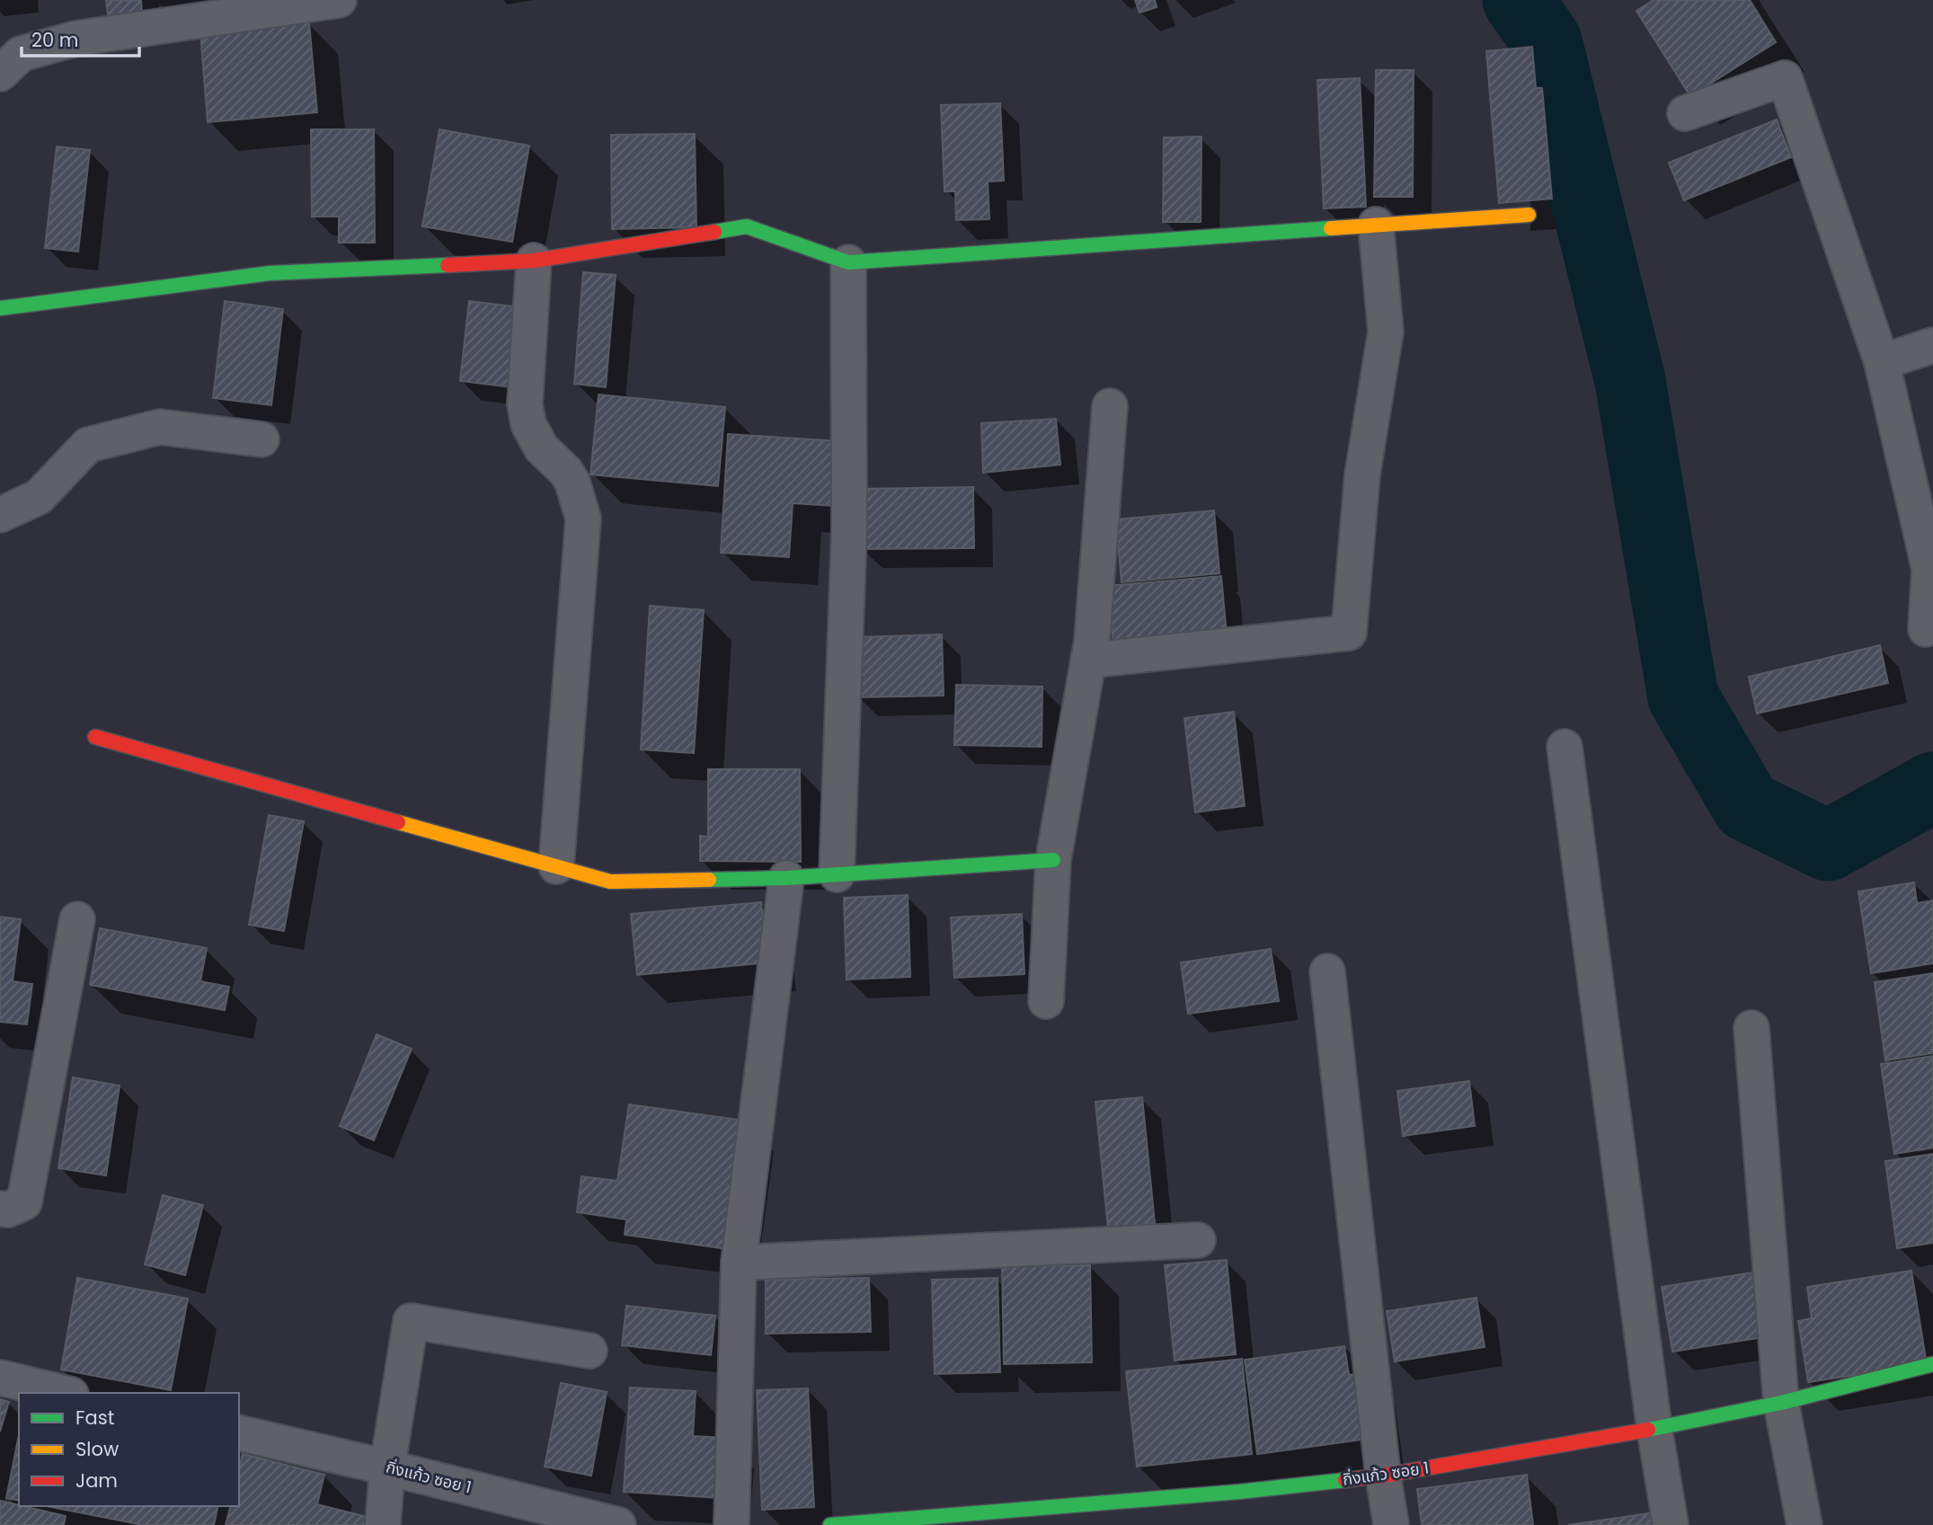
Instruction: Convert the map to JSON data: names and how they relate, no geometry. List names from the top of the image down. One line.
{"streets":{"street":["กิ่งแก้ว ซอย 1"]},"legend":["Fast","Slow","Jam"],"scale_bar":"20 m"}
